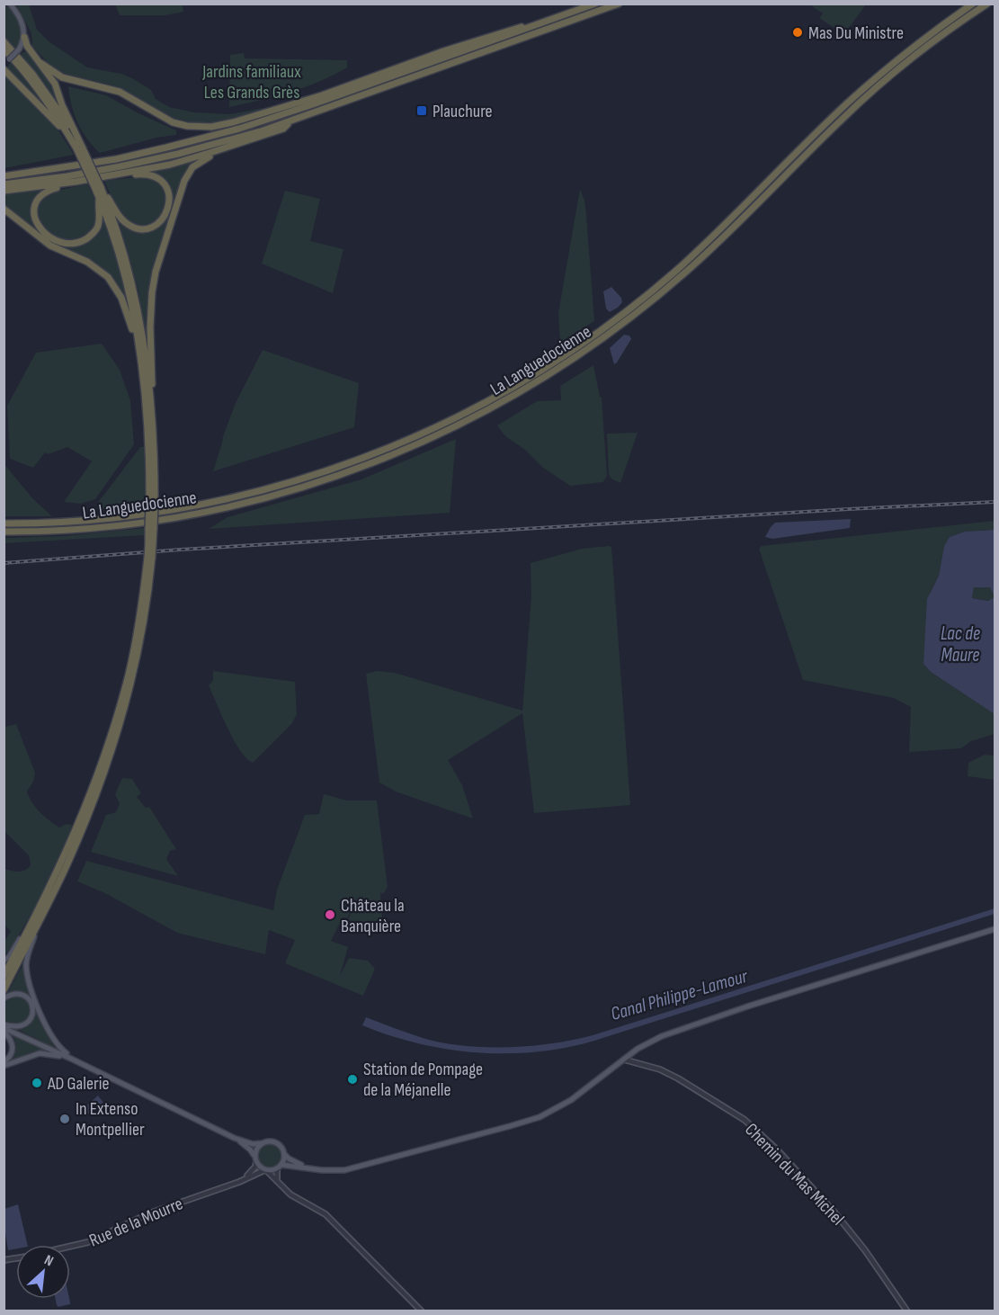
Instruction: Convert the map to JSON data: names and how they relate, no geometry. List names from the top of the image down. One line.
{"streets":{"highway":["La Languedocienne"],"street":["Chemin du Mas Michel","Rue de la Mourre"]},"water":["Lac de Maure","Canal Philippe-Lamour"],"parks":["Jardins familiaux Les Grands Grès"],"places":{"other":["Mas Du Ministre","Château la Banquière","Station de Pompage de la Méjanelle","AD Galerie","In Extenso Montpellier"],"transit":["Plauchure"]},"north":"top right"}
